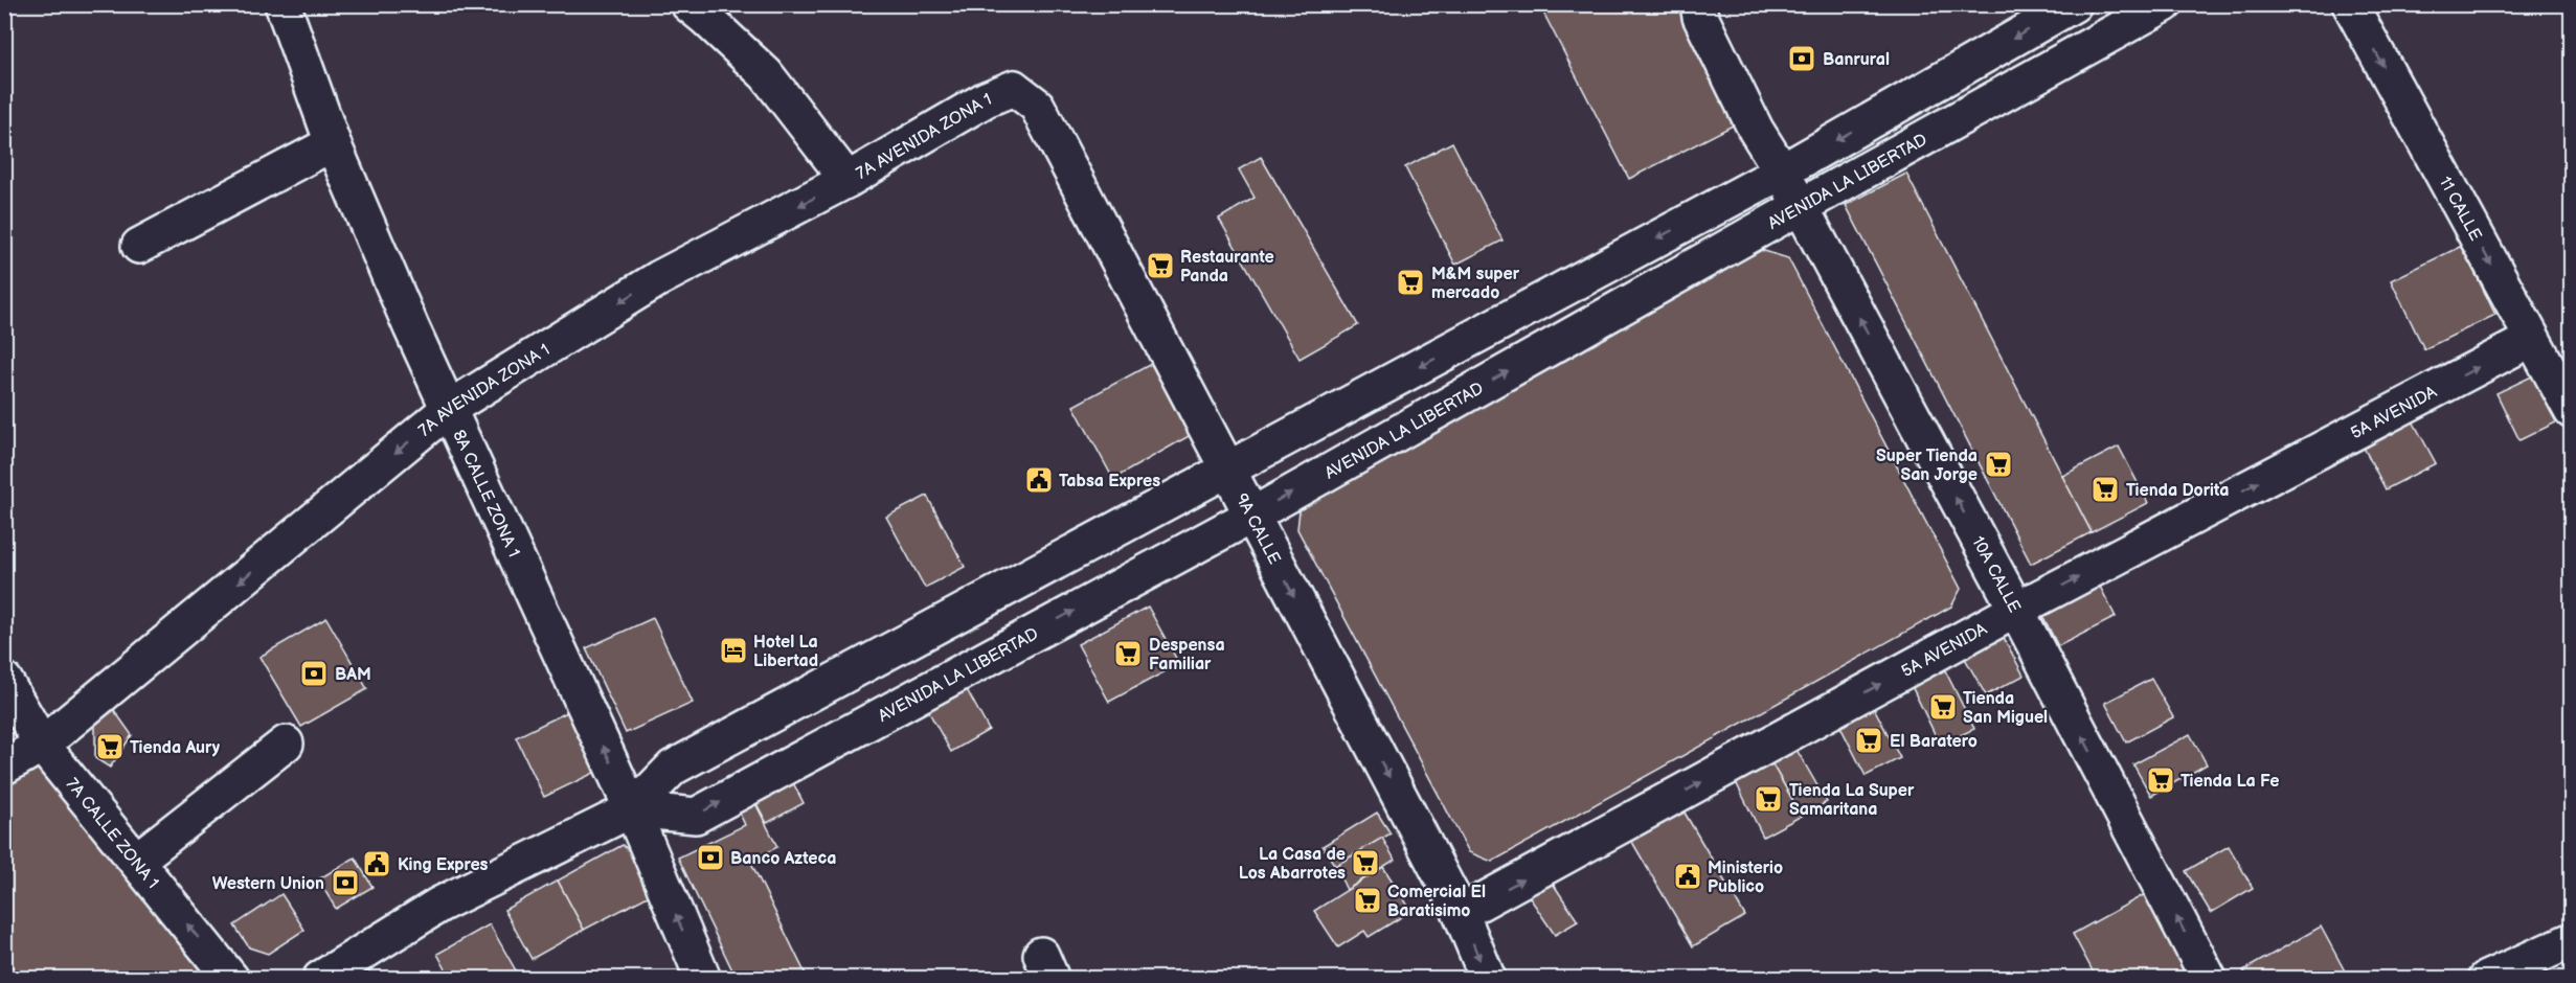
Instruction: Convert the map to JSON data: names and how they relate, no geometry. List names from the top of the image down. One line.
{"streets":{"street":["7A AVENIDA ZONA 1","AVENIDA LA LIBERTAD","11 CALLE","5A AVENIDA","8A CALLE ZONA 1","9A CALLE","10A CALLE","7A CALLE ZONA 1"]},"crossings":[["7A AVENIDA ZONA 1","8A CALLE ZONA 1"],["7A AVENIDA ZONA 1","9A CALLE"],["7A AVENIDA ZONA 1","7A CALLE ZONA 1"],["AVENIDA LA LIBERTAD","8A CALLE ZONA 1"],["AVENIDA LA LIBERTAD","9A CALLE"],["AVENIDA LA LIBERTAD","10A CALLE"],["11 CALLE","5A AVENIDA"],["5A AVENIDA","9A CALLE"],["5A AVENIDA","10A CALLE"]],"one_way":["11 CALLE","5A AVENIDA","8A CALLE ZONA 1","9A CALLE","10A CALLE","7A CALLE ZONA 1"],"places":{"bank":["Banrural","BAM","Banco Azteca","Western Union"],"supermarket":["Restaurante Panda","M&M super mercado","Super Tienda San Jorge","Tienda Dorita","Despensa Familiar","Tienda San Miguel","El Baratero","Tienda Aury","Tienda La Fe","Tienda La Super Samaritana","La Casa de Los Abarrotes","Comercial El Baratisimo"],"public building":["Tabsa Expres","King Expres","Ministerio Publico"],"hotel":["Hotel La Libertad"]}}
